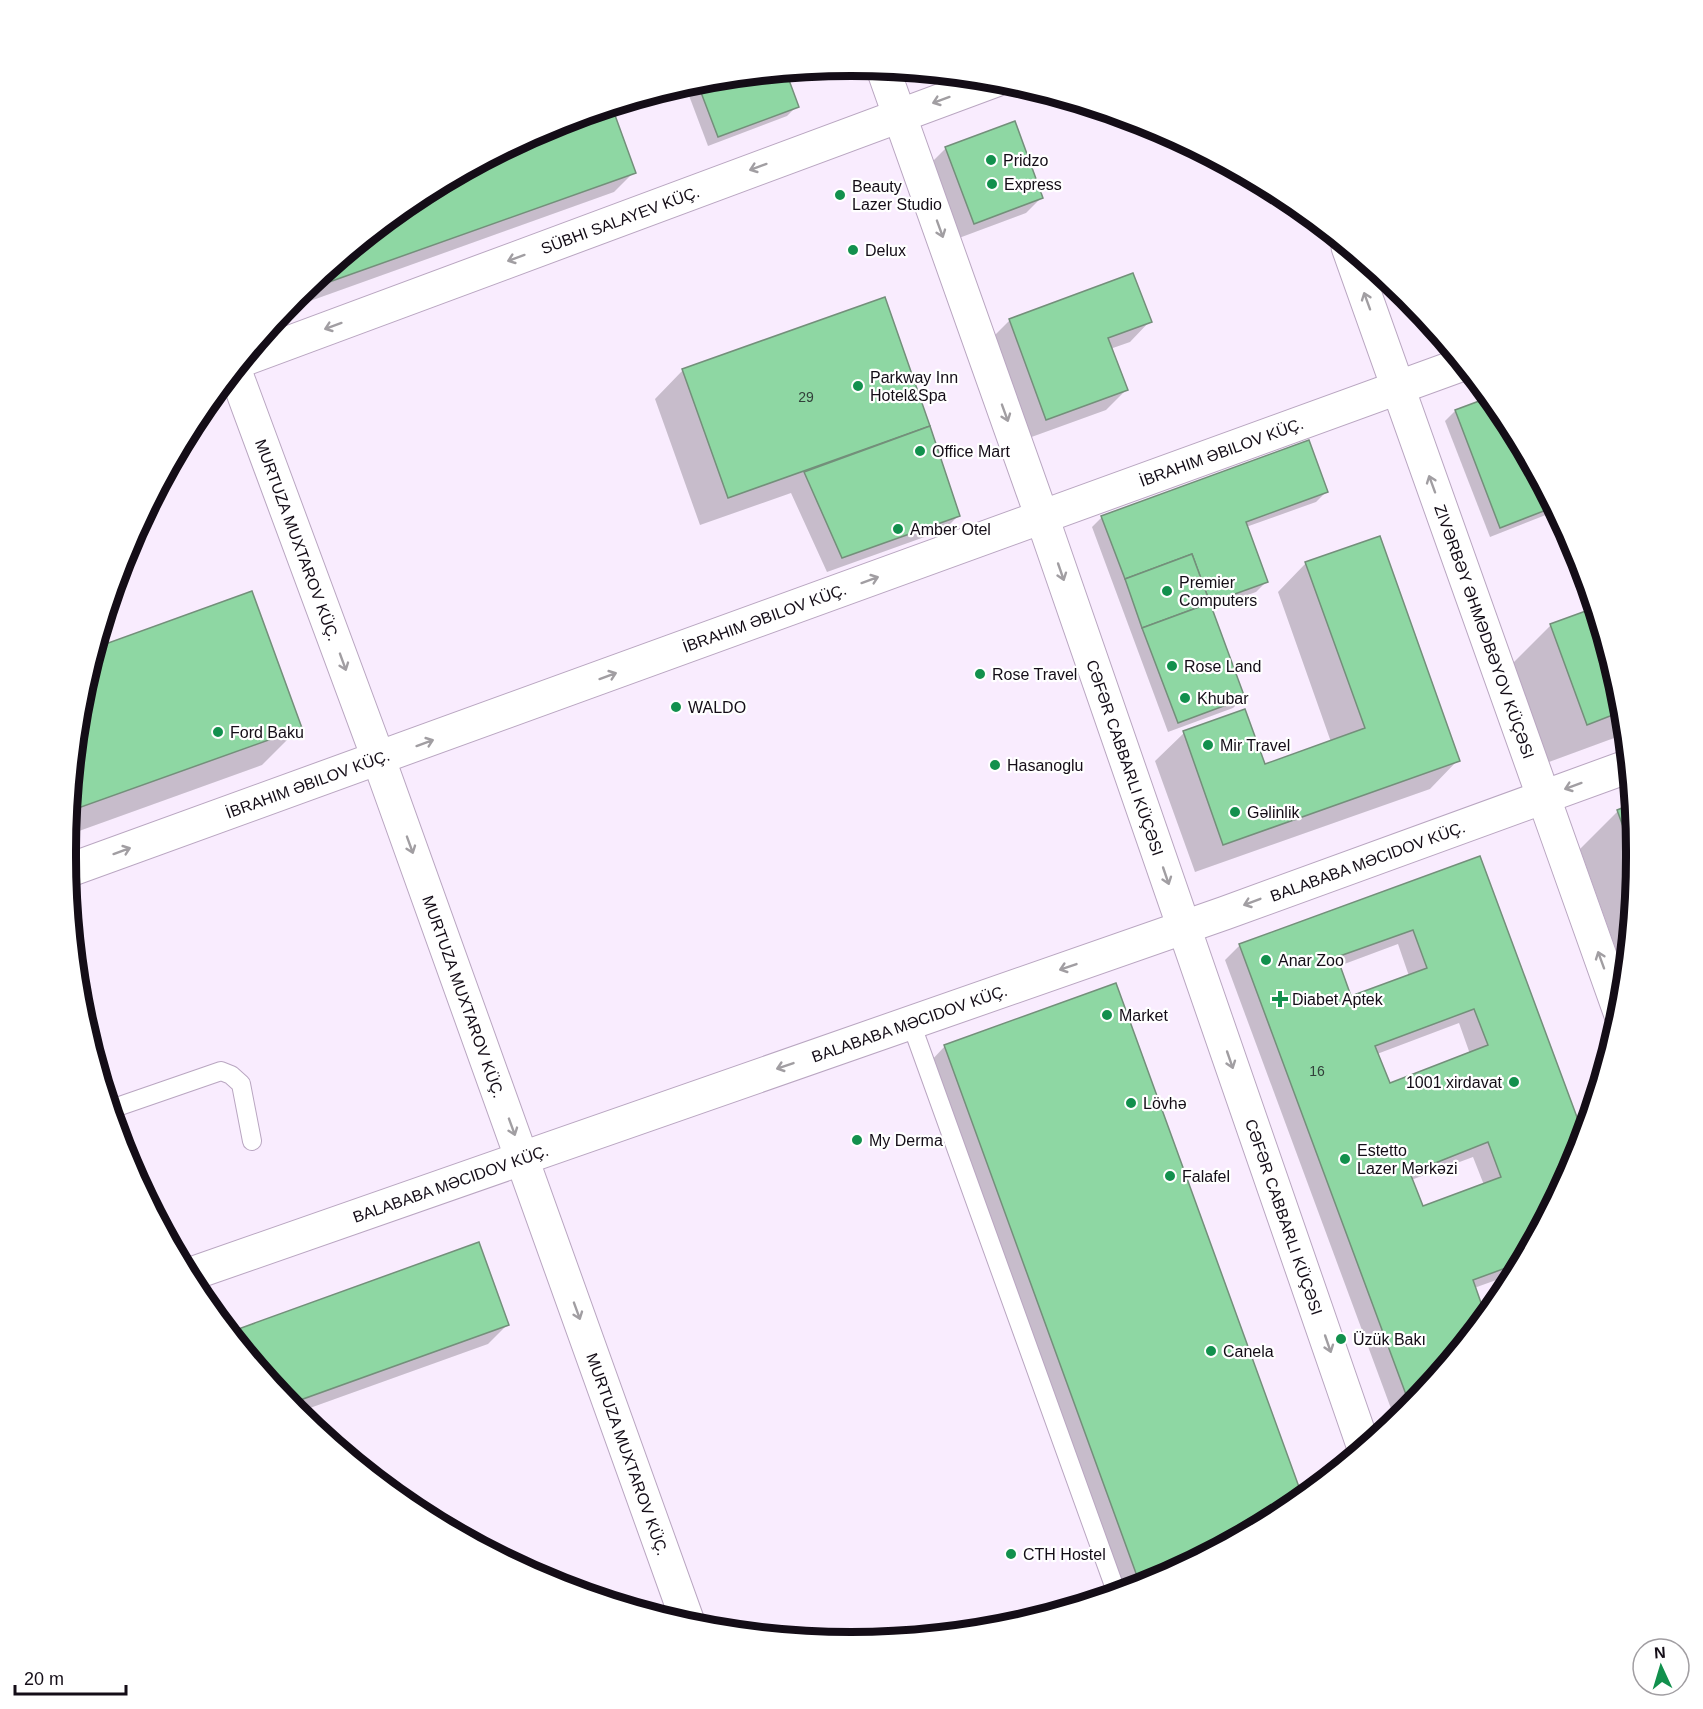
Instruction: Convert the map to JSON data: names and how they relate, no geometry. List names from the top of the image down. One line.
{"streets":{"street":["SÜBHI SALAYEV KÜÇ.","İBRAHIM ƏBILOV KÜÇ.","MURTUZA MUXTAROV KÜÇ.","ZIVƏRBƏY ƏHMƏDBƏYOV KÜÇƏSI","BALABABA MƏCIDOV KÜÇ."]},"crossings":[["İBRAHIM ƏBILOV KÜÇ.","MURTUZA MUXTAROV KÜÇ."],["İBRAHIM ƏBILOV KÜÇ.","ZIVƏRBƏY ƏHMƏDBƏYOV KÜÇƏSI"],["MURTUZA MUXTAROV KÜÇ.","BALABABA MƏCIDOV KÜÇ."],["ZIVƏRBƏY ƏHMƏDBƏYOV KÜÇƏSI","BALABABA MƏCIDOV KÜÇ."]],"one_way":["SÜBHI SALAYEV KÜÇ.","İBRAHIM ƏBILOV KÜÇ.","MURTUZA MUXTAROV KÜÇ.","ZIVƏRBƏY ƏHMƏDBƏYOV KÜÇƏSI","BALABABA MƏCIDOV KÜÇ."],"places":{"other":["Pridzo","Express","Beauty Lazer Studio","Delux","Parkway Inn Hotel&Spa","Office Mart","Amber Otel","Premier Computers","Rose Land","Rose Travel","Khubar","WALDO","Ford Baku","Mir Travel","Hasanoglu","Gəlinlik","Anar Zoo","Market","1001 xirdavat","Lövhə","My Derma","Estetto Lazer Mərkəzi","Falafel","Üzük Bakı","Canela","CTH Hostel"],"health":["Diabet Aptek"]},"house_numbers":["29","16"],"scale_bar":"20 m","north":"top"}
